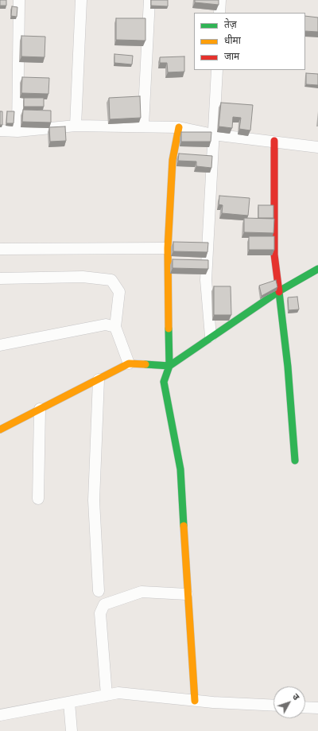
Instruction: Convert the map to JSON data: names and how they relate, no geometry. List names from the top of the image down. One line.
{"legend":["तेज़","धीमा","जाम"],"north":"top right"}
